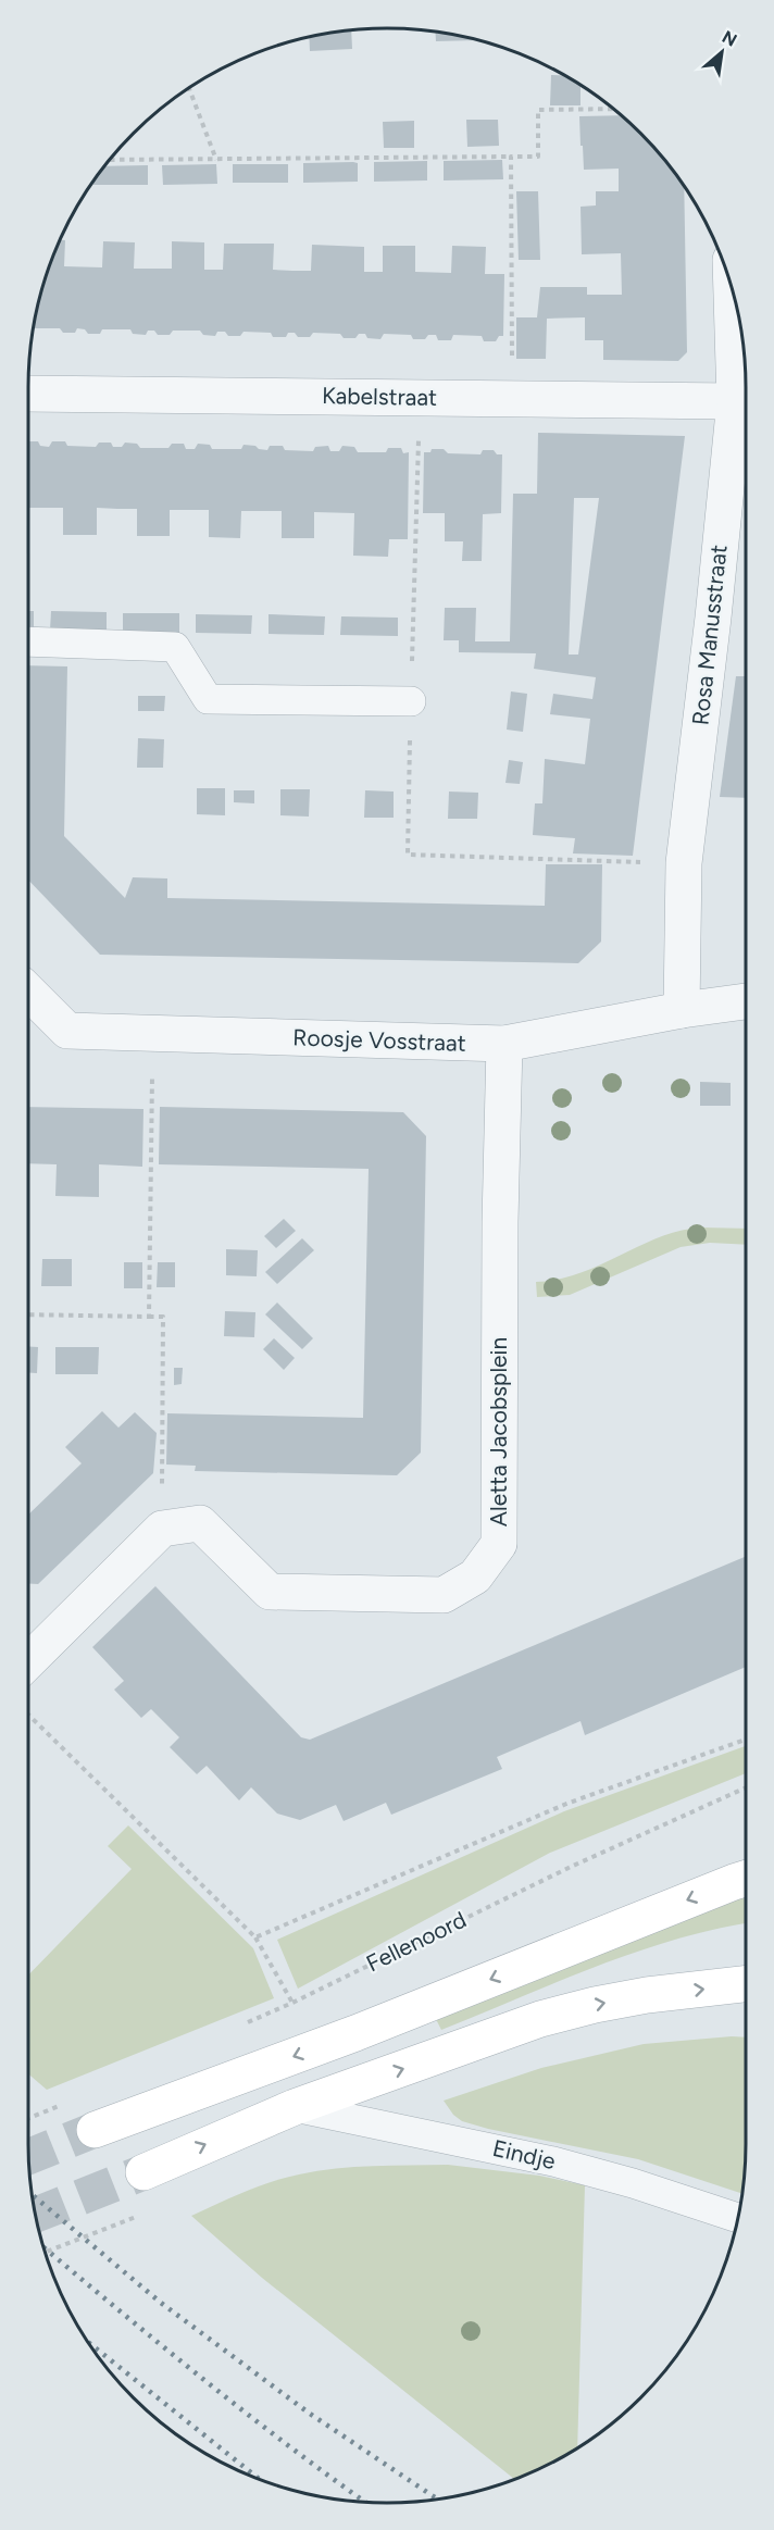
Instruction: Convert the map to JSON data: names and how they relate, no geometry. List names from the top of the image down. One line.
{"streets":{"street":["Kabelstraat","Rosa Manusstraat","Roosje Vosstraat","Aletta Jacobsplein"],"lane":["Eindje"],"path":["Fellenoord"]},"crossings":[["Kabelstraat","Rosa Manusstraat"],["Rosa Manusstraat","Roosje Vosstraat"],["Roosje Vosstraat","Aletta Jacobsplein"]],"north":"top right"}
